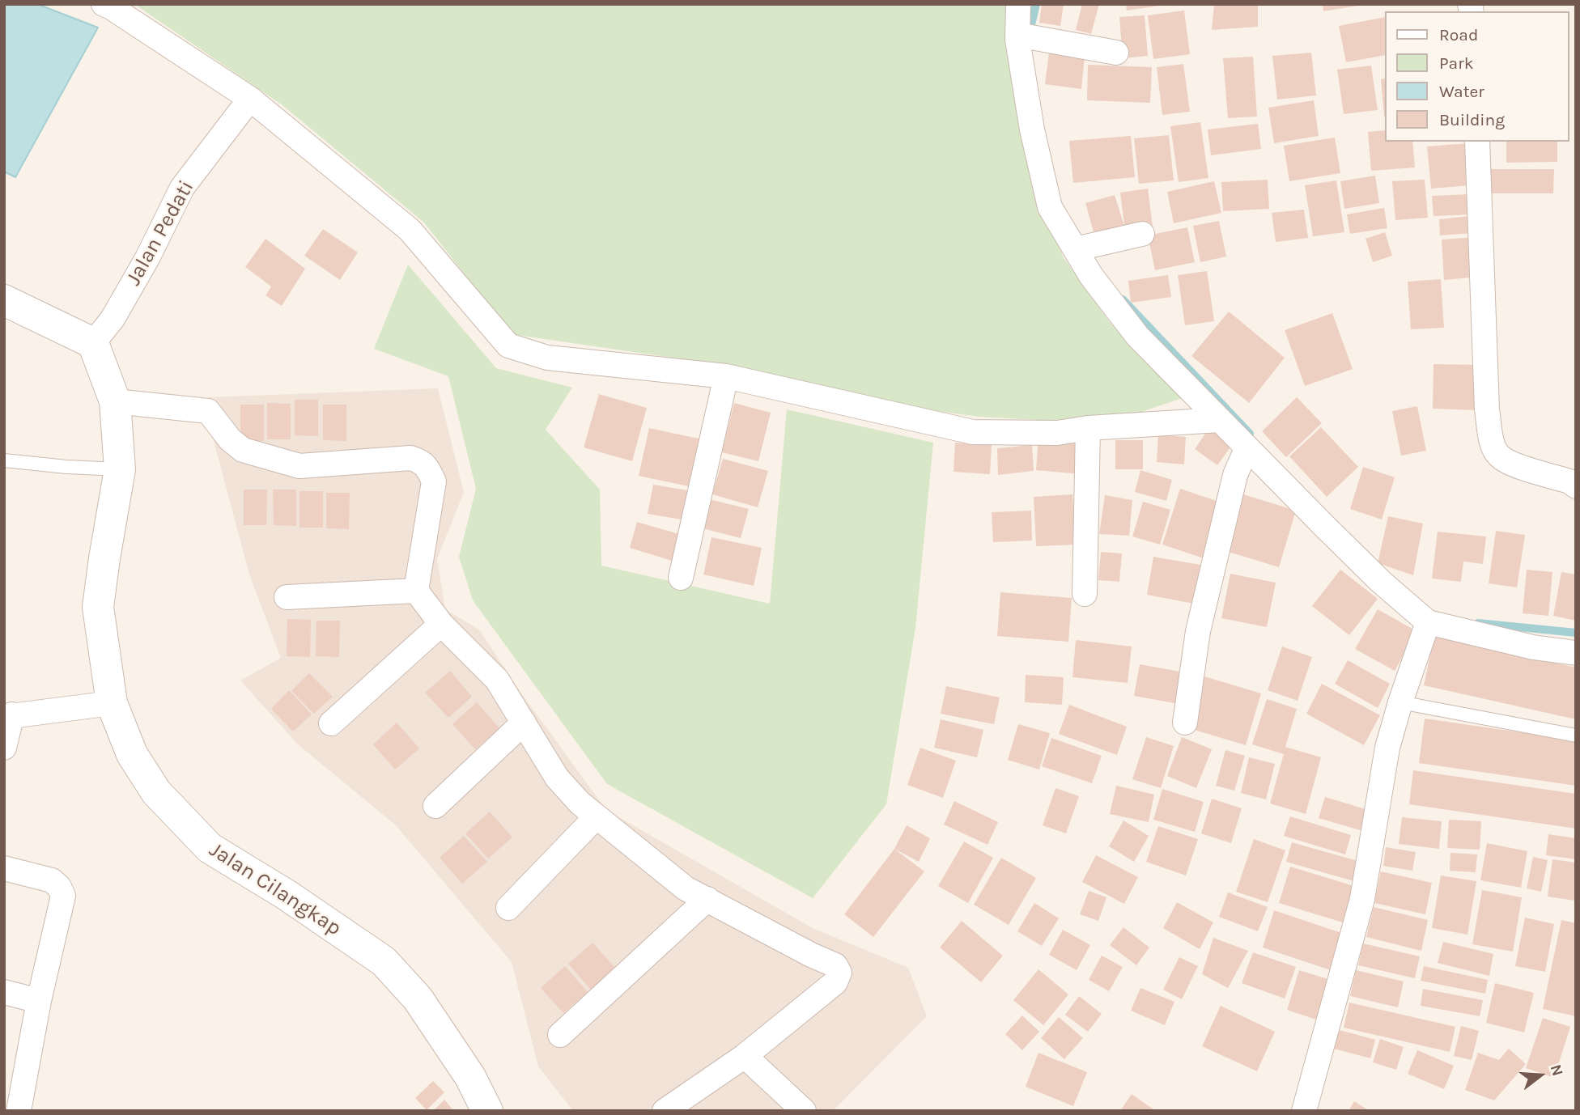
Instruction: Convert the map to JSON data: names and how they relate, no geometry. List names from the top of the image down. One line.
{"streets":{"street":["Jalan Pedati","Jalan Cilangkap"]},"crossings":[["Jalan Pedati","Jalan Cilangkap"]],"legend":["Road","Park","Water","Building"],"north":"right"}
